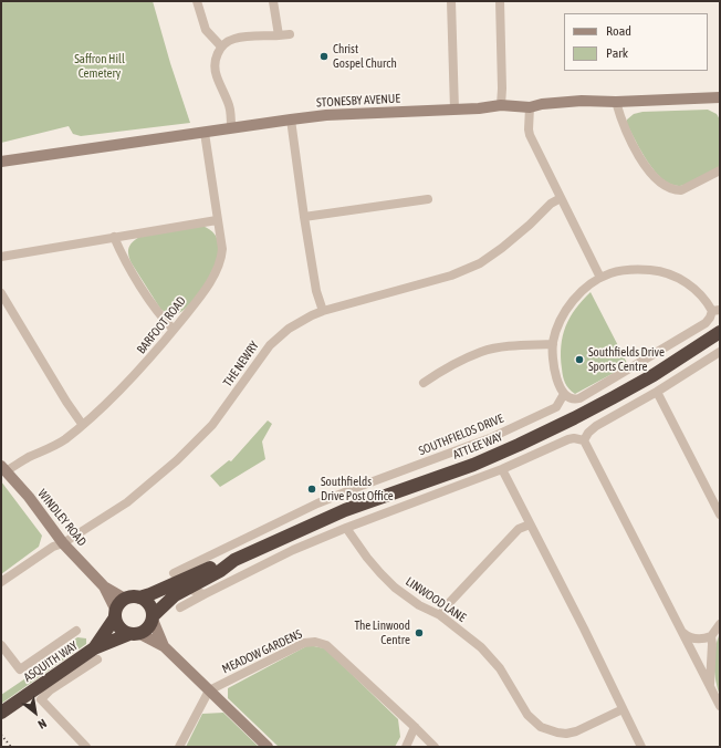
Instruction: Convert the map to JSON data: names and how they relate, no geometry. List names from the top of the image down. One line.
{"streets":{"highway":["ATTLEE WAY","ASQUITH WAY"],"main road":["STONESBY AVENUE","WINDLEY ROAD"],"street":["BARFOOT ROAD","THE NEWRY","SOUTHFIELDS DRIVE","LINWOOD LANE","MEADOW GARDENS"]},"crossings":[["STONESBY AVENUE","BARFOOT ROAD"],["BARFOOT ROAD","WINDLEY ROAD"],["THE NEWRY","WINDLEY ROAD"],["SOUTHFIELDS DRIVE","ATTLEE WAY"],["ATTLEE WAY","WINDLEY ROAD"],["ATTLEE WAY","ASQUITH WAY"],["WINDLEY ROAD","ASQUITH WAY"]],"parks":["Saffron Hill Cemetery"],"places":["Christ Gospel Church","Southfields Drive Sports Centre","Southfields Drive Post Office","The Linwood Centre"],"legend":["Road","Park"],"north":"bottom right"}
